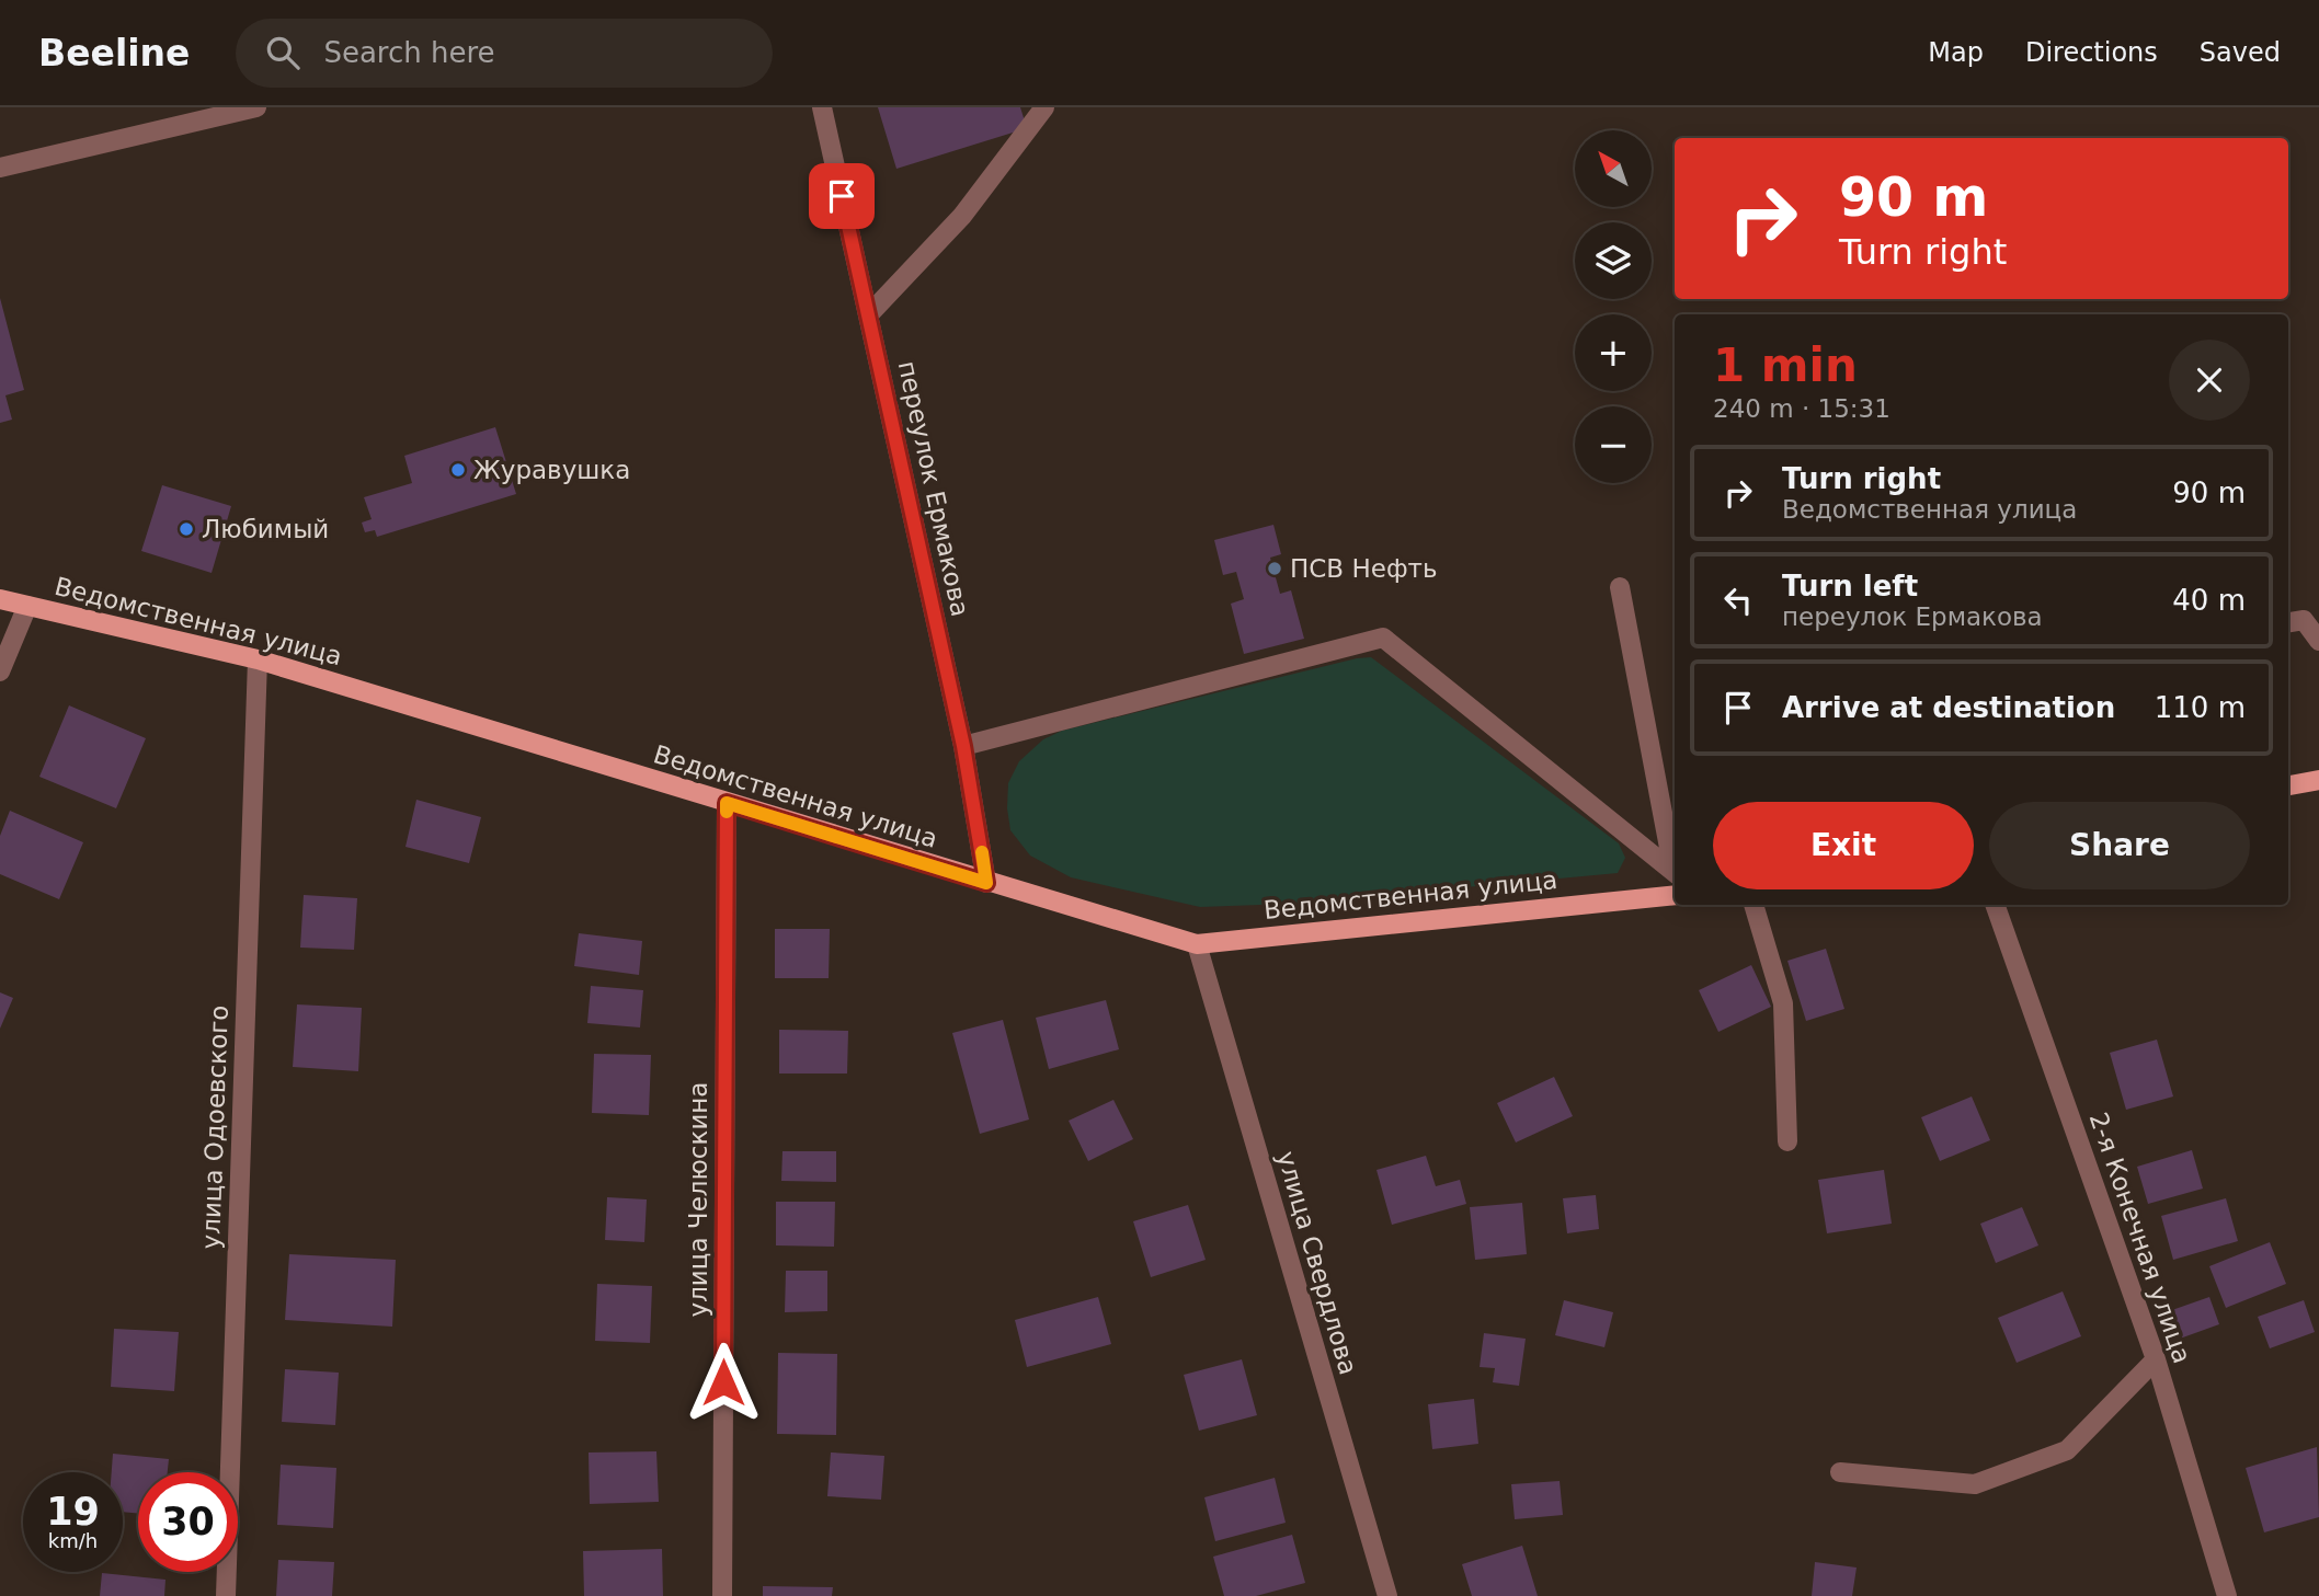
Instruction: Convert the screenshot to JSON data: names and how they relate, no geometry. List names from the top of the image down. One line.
{"streets":{"main road":["Ведомственная улица"],"street":["переулок Ермакова","улица Одоевского","улица Челюскина","2-я Конечная улица","улица Свердлова"]},"crossings":[["переулок Ермакова","Ведомственная улица"],["Ведомственная улица","улица Одоевского"],["Ведомственная улица","улица Челюскина"],["Ведомственная улица","улица Свердлова"]],"places":["Журавушка","Любимый","ПСВ Нефть"],"north":"top left","page":{"header":"Beeline","search":"Search here","nav":["Map","Directions","Saved"],"map_buttons":["+","−"],"turn":["90 m","Turn right"],"heading":["1 min","240 m · 15:31"],"list":[{"name":"Turn right","note":"Ведомственная улица","value":"90 m"},{"name":"Turn left","note":"переулок Ермакова","value":"40 m"},{"name":"Arrive at destination","value":"110 m"}],"buttons":["Exit","Share"],"speed":"19 km/h","limit":"30"}}
